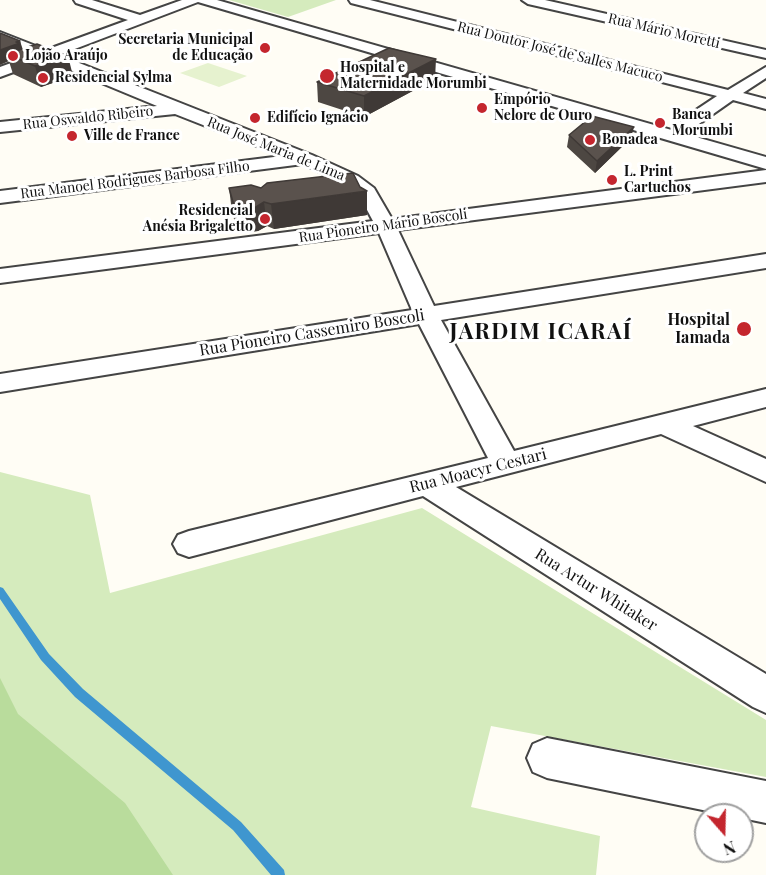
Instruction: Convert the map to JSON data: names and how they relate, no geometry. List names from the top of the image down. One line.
{"streets":{"street":["Rua Mário Moretti","Rua Doutor José de Salles Macuco","Rua Oswaldo Ribeiro","Rua José Maria de Lima","Rua Manoel Rodrigues Barbosa Filho","Rua Pioneiro Mário Boscoli","Rua Pioneiro Cassemiro Boscoli","Rua Moacyr Cestari","Rua Artur Whitaker"]},"crossings":[["Rua Oswaldo Ribeiro","Rua José Maria de Lima"],["Rua José Maria de Lima","Rua Manoel Rodrigues Barbosa Filho"],["Rua José Maria de Lima","Rua Pioneiro Mário Boscoli"],["Rua José Maria de Lima","Rua Pioneiro Cassemiro Boscoli"],["Rua José Maria de Lima","Rua Moacyr Cestari"],["Rua Moacyr Cestari","Rua Artur Whitaker"]],"districts":["JARDIM ICARAÍ"],"places":["Secretaria Municipal de Educação","Lojão Araújo","Hospital e Maternidade Morumbi","Residencial Sylma","Empório Nelore de Ouro","Edifício Ignácio","Banca Morumbi","Ville de France","Bonadea","L. Print Cartuchos","Residencial Anésia Brigaletto","Hospital Iamada"],"north":"bottom"}
